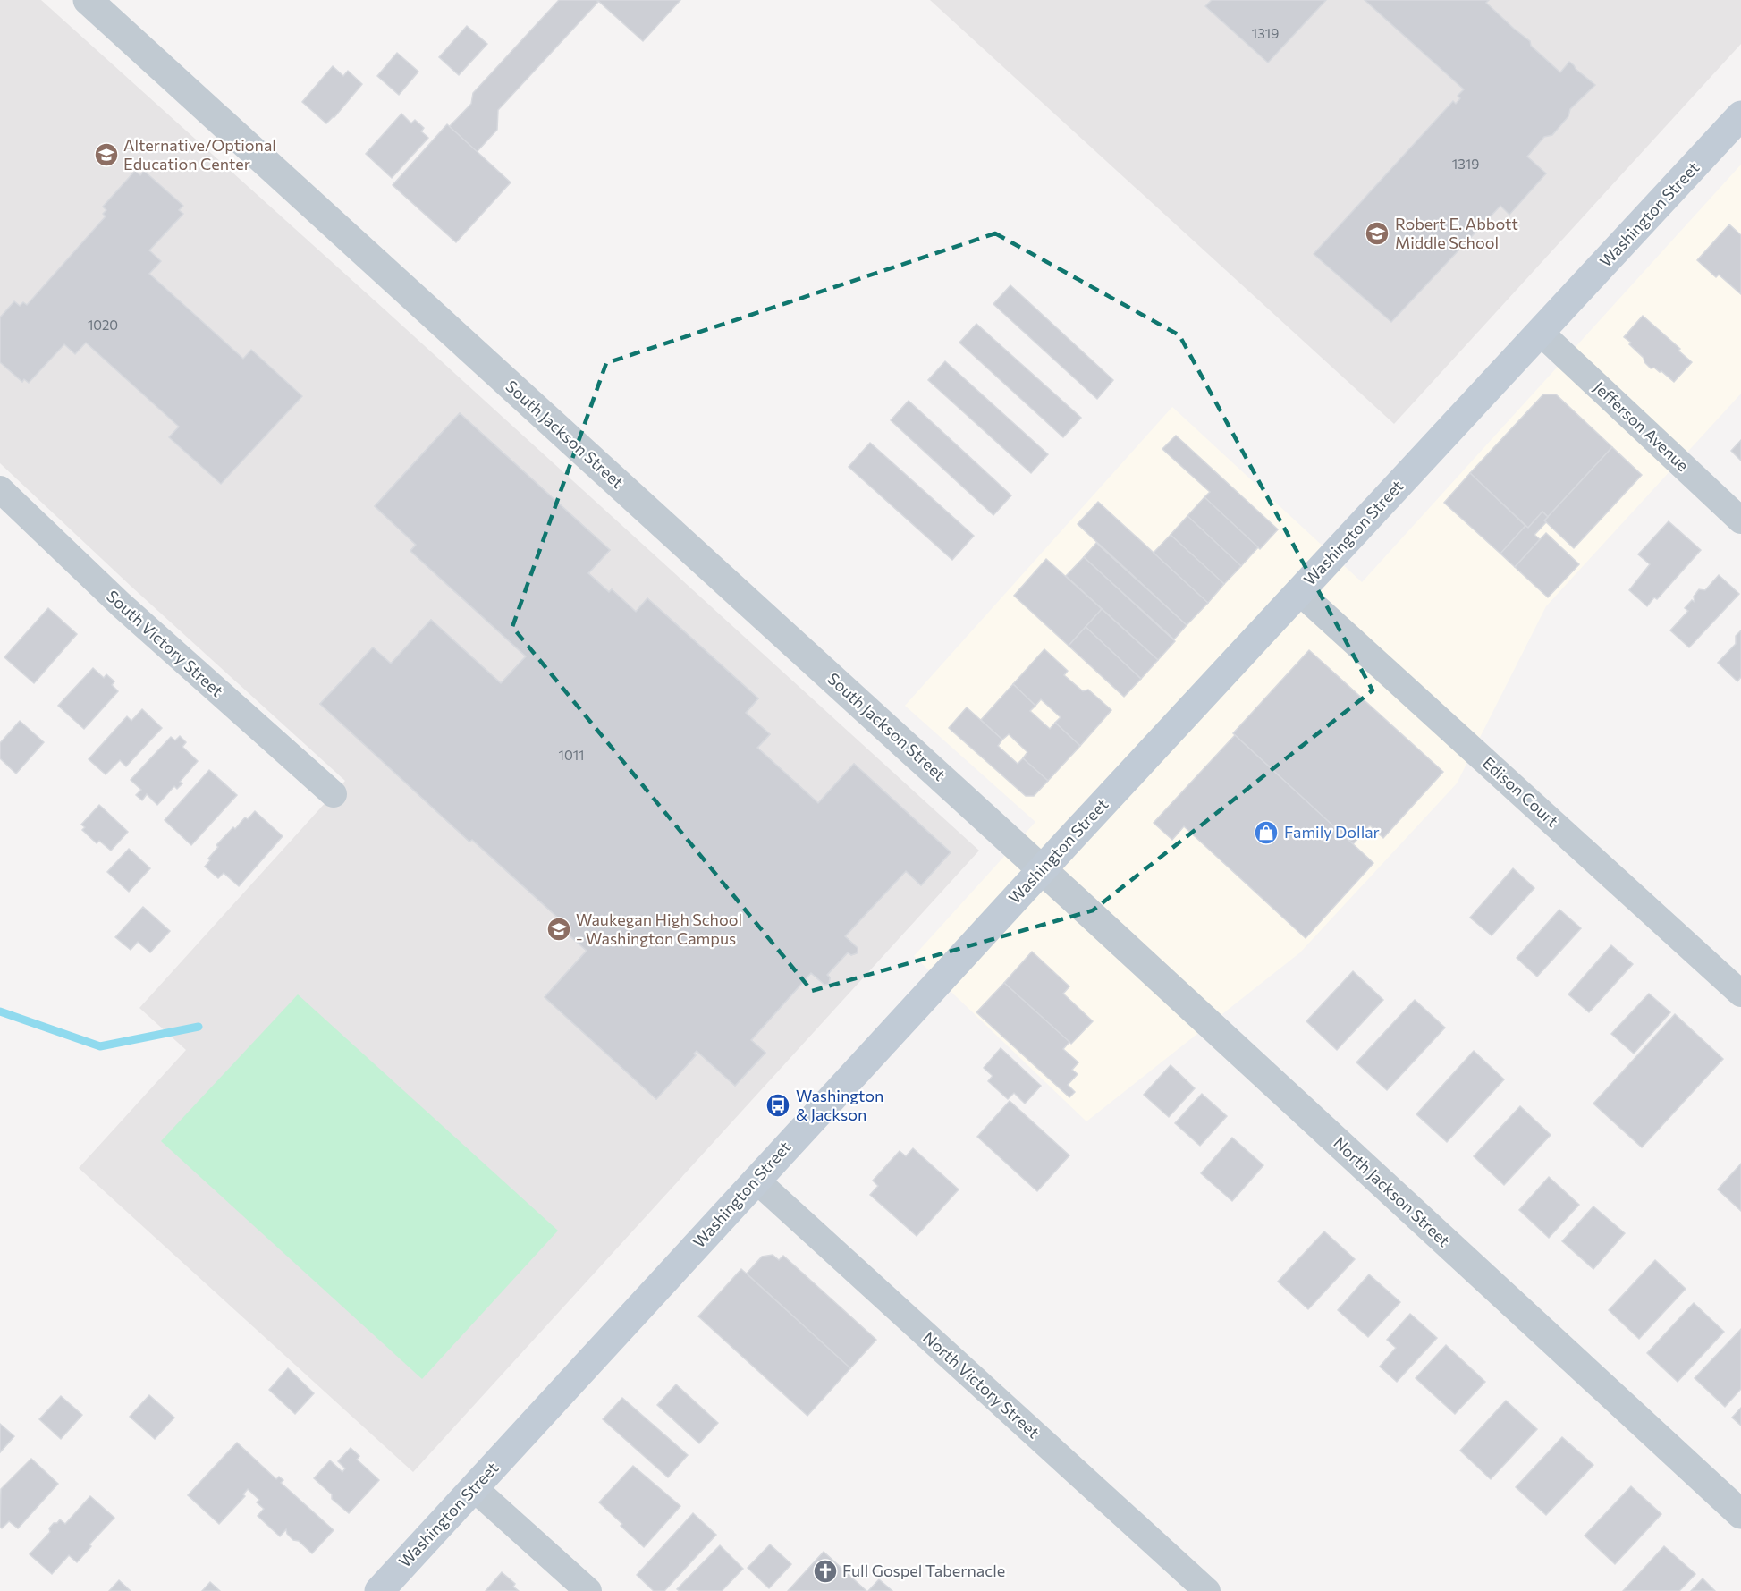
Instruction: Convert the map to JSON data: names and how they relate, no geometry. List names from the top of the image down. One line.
{"streets":{"main road":["Washington Street"],"street":["Jefferson Avenue","South Jackson Street","South Victory Street","Edison Court","North Jackson Street","North Victory Street"]},"crossings":[["Washington Street","Jefferson Avenue"],["Washington Street","South Jackson Street"],["Washington Street","Edison Court"],["Washington Street","North Jackson Street"],["Washington Street","North Victory Street"],["South Jackson Street","North Jackson Street"]],"places":{"school or university":["Alternative/Optional Education Center","Robert E. Abbott Middle School","Waukegan High School - Washington Campus"],"shop":["Family Dollar"],"bus stop":["Washington & Jackson"],"church":["Full Gospel Tabernacle"]},"house_numbers":["1319","1319","1020","1011"]}
